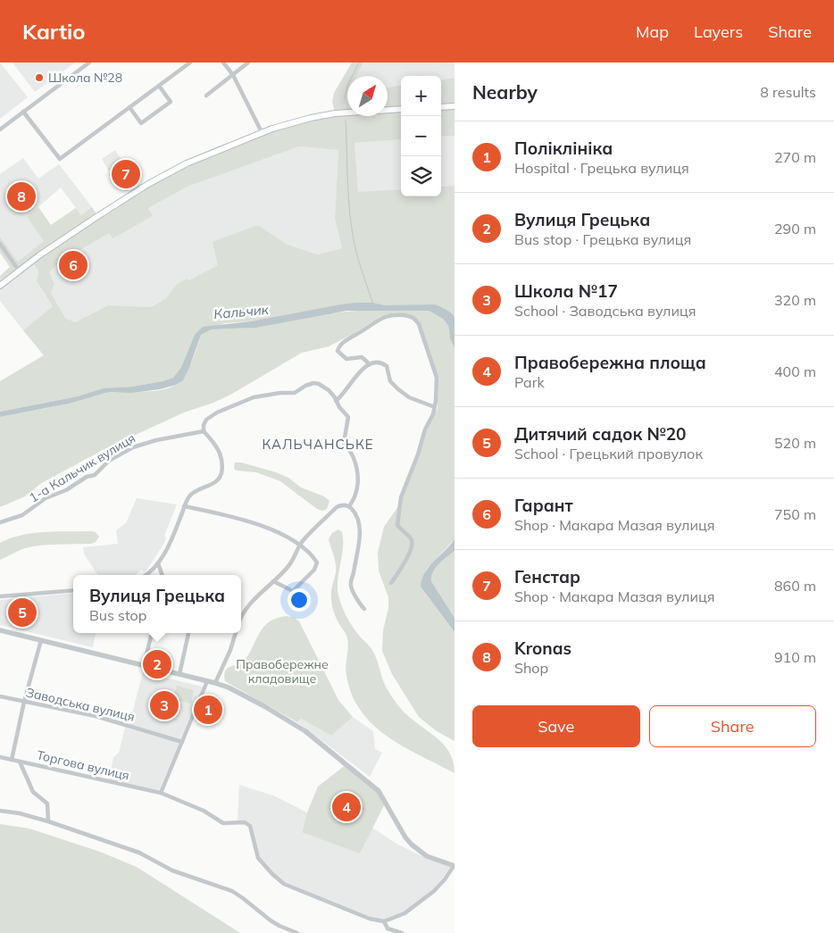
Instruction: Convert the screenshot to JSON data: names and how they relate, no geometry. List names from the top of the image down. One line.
{"streets":{"street":["1-а Кальчик вулиця","Заводська вулиця","Торгова вулиця"]},"districts":["КАЛЬЧАНСЬКЕ"],"water":["Кальчик"],"parks":["Правобережне кладовище"],"places":["Школа №28"],"north":"top right","page":{"header":"Kartio","nav":["Map","Layers","Share"],"heading":["Nearby","8 results"],"map_buttons":["+","−"],"list":[{"mark":"1","name":"Поліклініка","note":"Hospital · Грецька вулиця","value":"270 m"},{"mark":"2","name":"Вулиця Грецька","note":"Bus stop · Грецька вулиця","value":"290 m"},{"mark":"3","name":"Школа №17","note":"School · Заводська вулиця","value":"320 m"},{"mark":"4","name":"Правобережна площа","note":"Park","value":"400 m"},{"mark":"5","name":"Дитячий садок №20","note":"School · Грецький провулок","value":"520 m"},{"mark":"6","name":"Гарант","note":"Shop · Макара Мазая вулиця","value":"750 m"},{"mark":"7","name":"Генстар","note":"Shop · Макара Мазая вулиця","value":"860 m"},{"mark":"8","name":"Kronas","note":"Shop","value":"910 m"}],"pins":["7","8","6","5","2","3","1","4"],"popup":["Вулиця Грецька","Bus stop"],"buttons":["Save","Share"]}}
